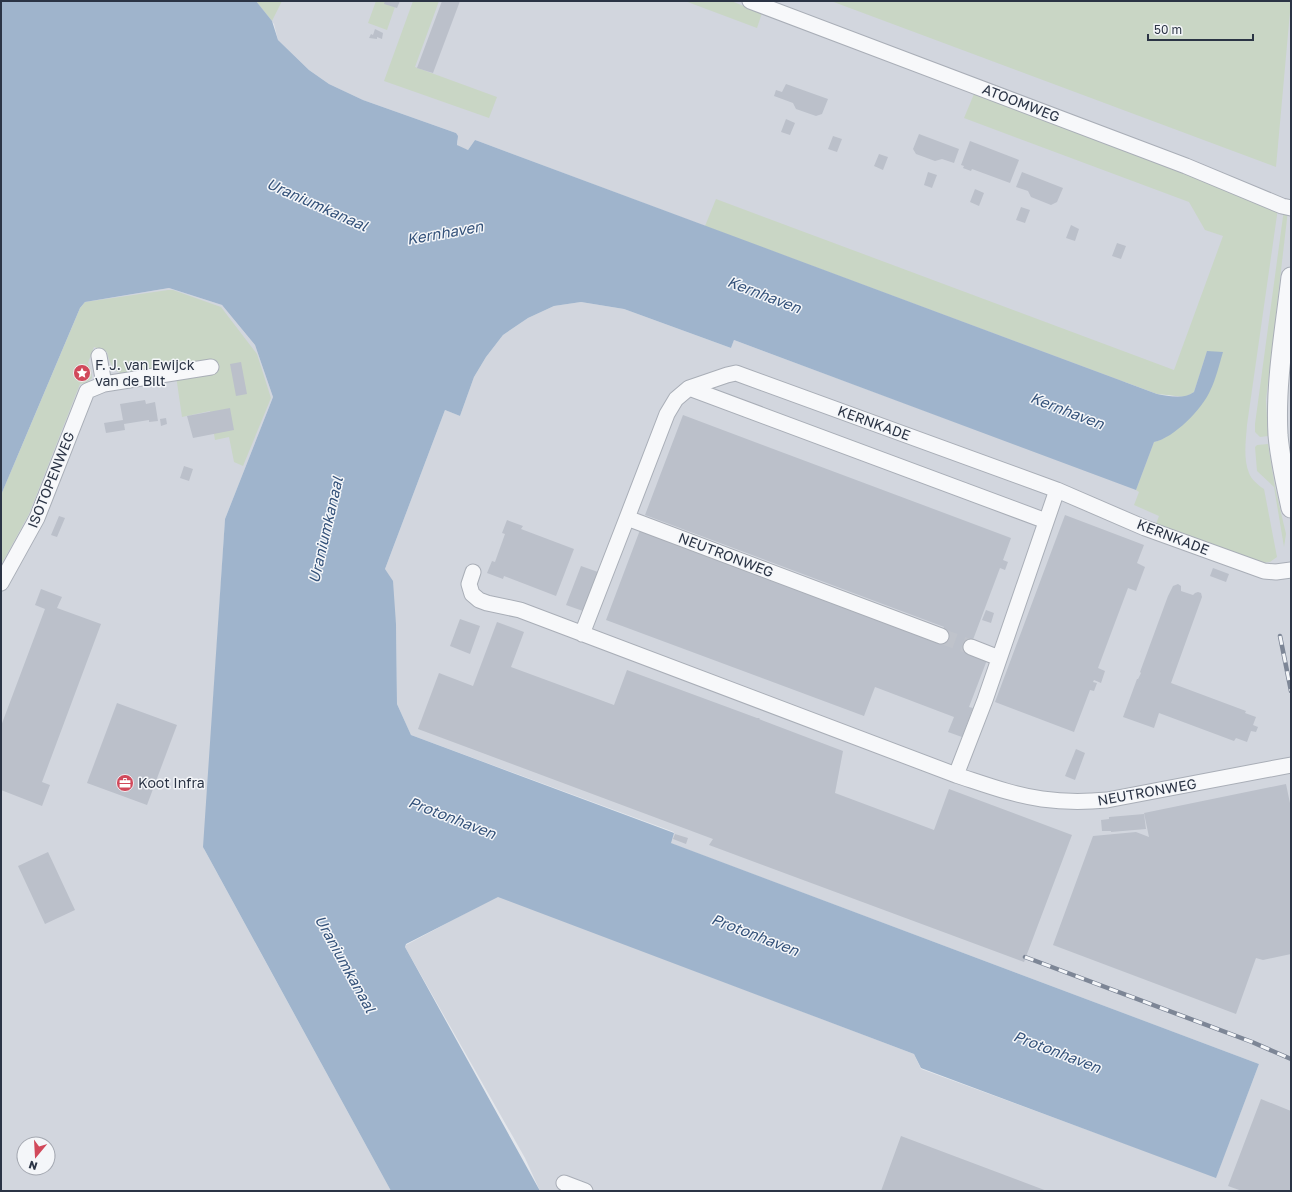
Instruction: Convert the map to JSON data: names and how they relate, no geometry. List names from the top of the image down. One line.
{"streets":{"street":["ATOOMWEG","KERNKADE","ISOTOPENWEG","NEUTRONWEG"]},"crossings":[["KERNKADE","NEUTRONWEG"]],"water":["Uraniumkanaal","Kernhaven","Protonhaven"],"places":{"place":["F. J. van Ewijck van de Bilt"],"office":["Koot Infra"]},"scale_bar":"50 m","north":"bottom"}
